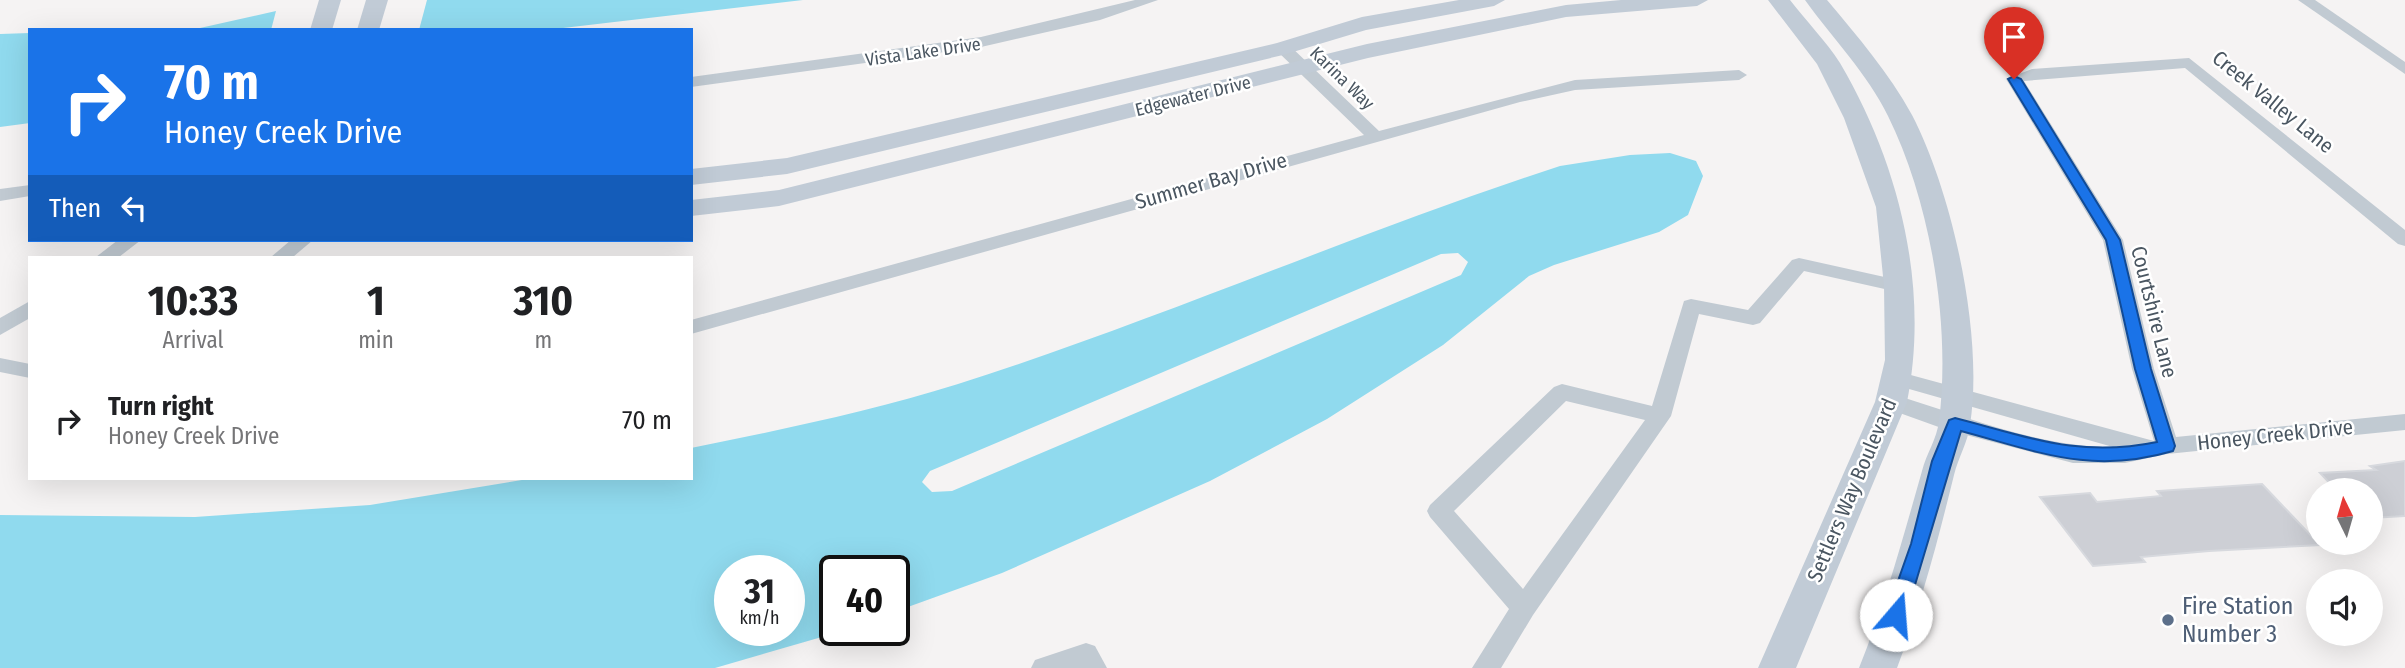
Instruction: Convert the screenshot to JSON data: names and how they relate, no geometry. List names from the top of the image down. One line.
{"streets":{"street":["Vista Lake Drive","Karina Way","Edgewater Drive","Creek Valley Lane","Summer Bay Drive","Courtshire Lane","Honey Creek Drive","Settlers Way Boulevard"]},"crossings":[["Karina Way","Edgewater Drive"],["Karina Way","Summer Bay Drive"],["Creek Valley Lane","Courtshire Lane"],["Courtshire Lane","Honey Creek Drive"],["Honey Creek Drive","Settlers Way Boulevard"]],"places":["Fire Station Number 3"],"north":"top","page":{"turn":["70 m","Honey Creek Drive"],"then":"Then","eta":["10:33","Arrival","1","min","310","m"],"list":[{"name":"Turn right","note":"Honey Creek Drive","value":"70 m"}],"speed":"31 km/h","limit":"40"}}
